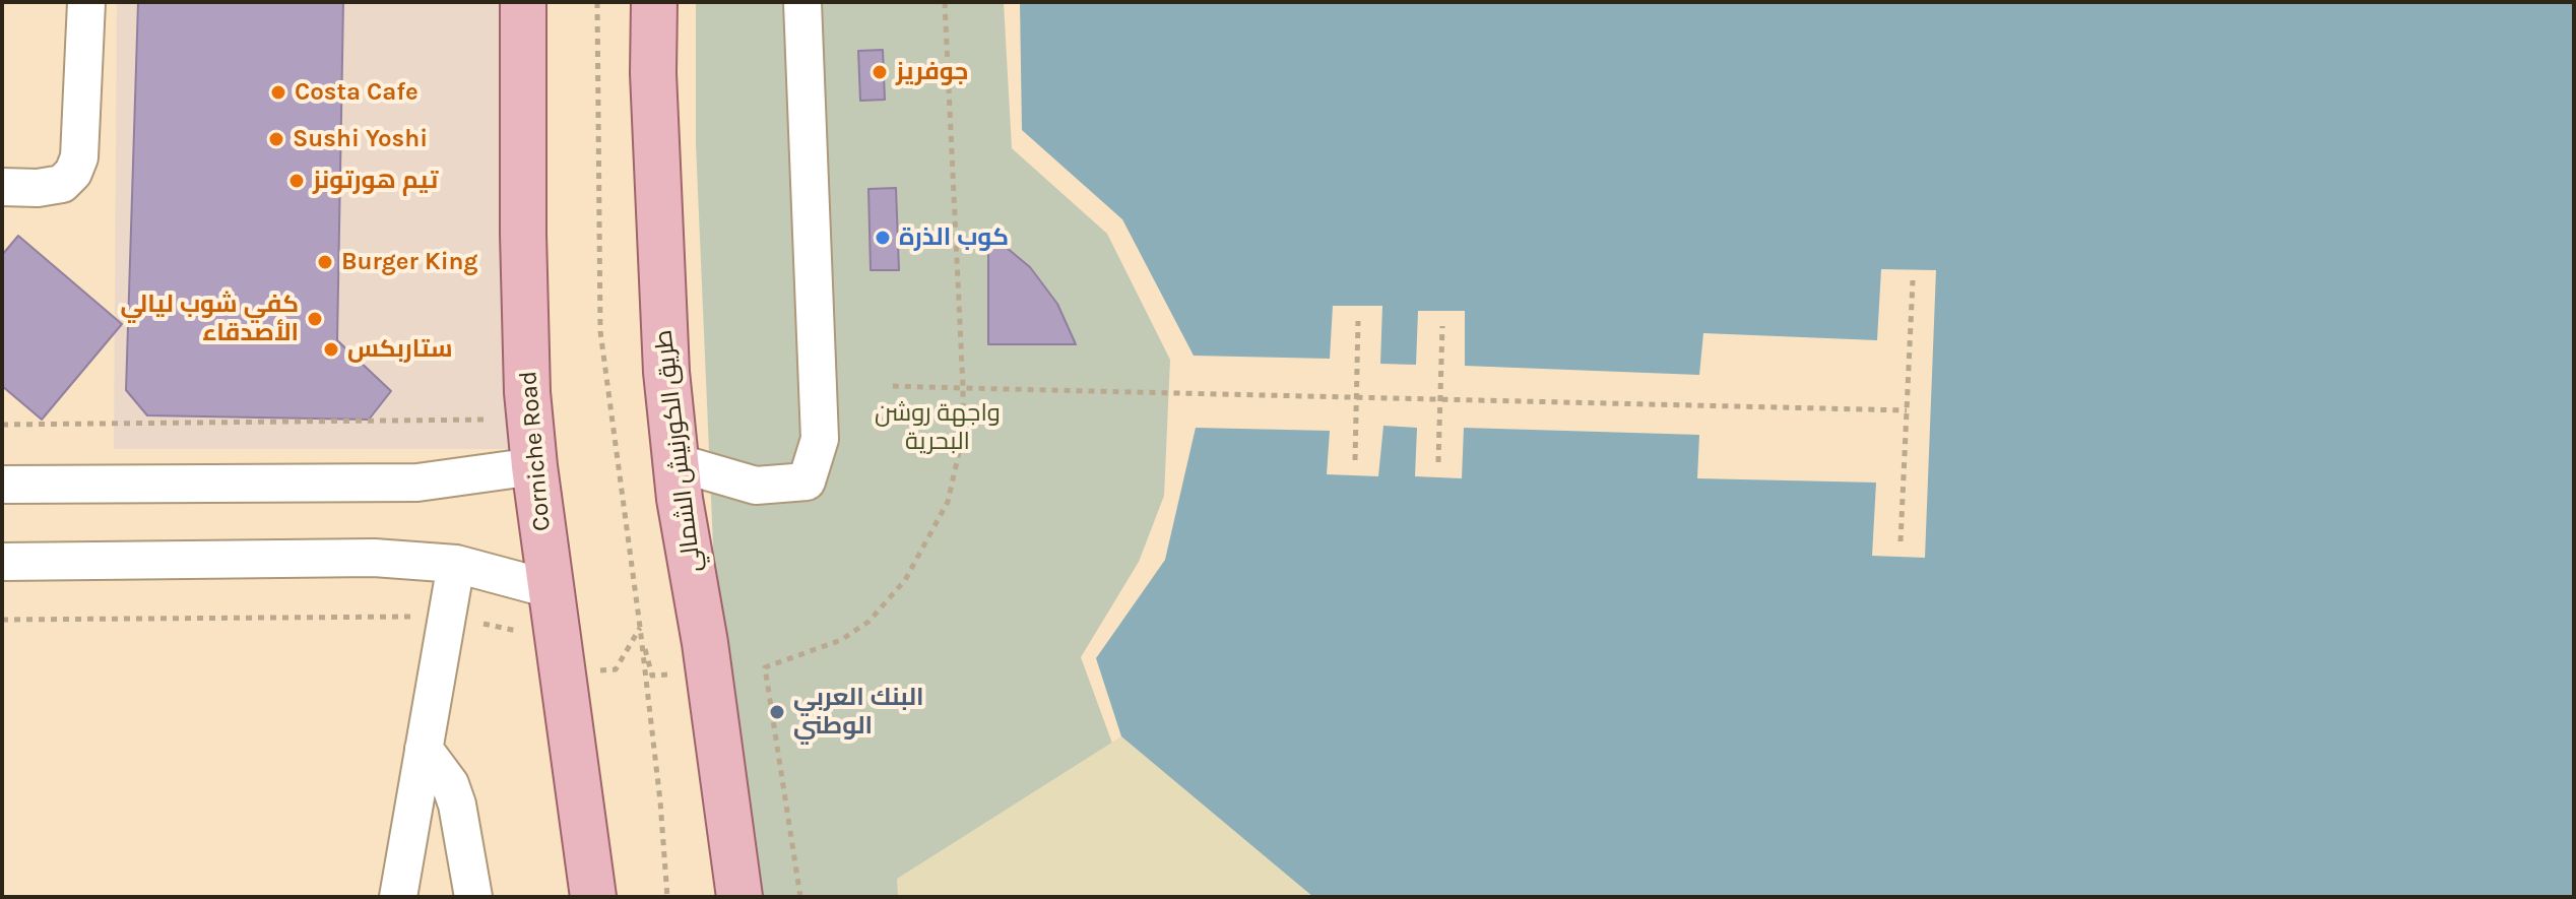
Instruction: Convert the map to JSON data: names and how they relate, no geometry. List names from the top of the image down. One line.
{"streets":{"main road":["Corniche Road","طريق الكورنيش الشمالي"]},"parks":["واجهة روشن البحرية"],"places":["جوفريز","Costa Cafe","Sushi Yoshi","تيم هورتونز","كوب الذرة","Burger King","كفي شوب ليالي الأصدقاء","ستاربكس","البنك العربي الوطني"]}
